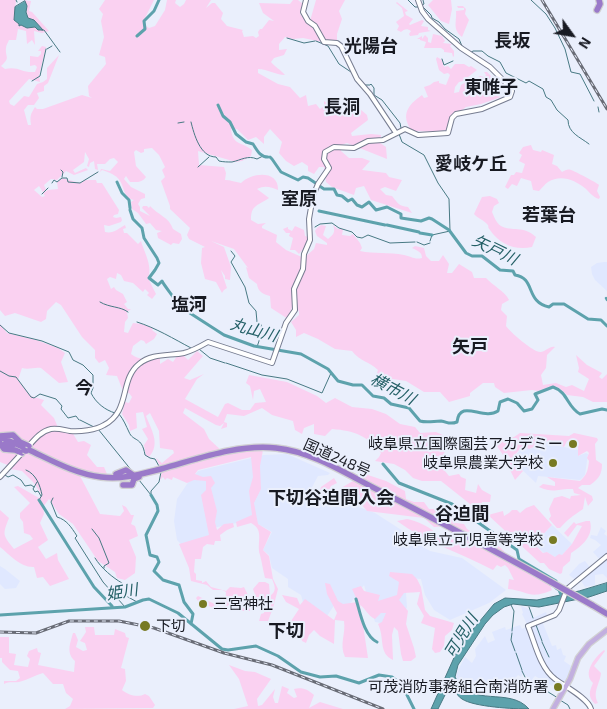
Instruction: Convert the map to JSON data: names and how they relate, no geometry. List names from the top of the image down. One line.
{"streets":{"highway":["国道248号"]},"districts":["長坂","光陽台","東帷子","長洞","愛岐ケ丘","室原","若葉台","塩河","矢戸","今","下切谷迫間入会","谷迫間","下切"],"water":["矢戸川","丸山川","横市川","姫川","可児川"],"places":["岐阜県立国際園芸アカデミー","岐阜県農業大学校","岐阜県立可児高等学校","三宮神社","下切","可茂消防事務組合南消防署"],"north":"bottom right"}
